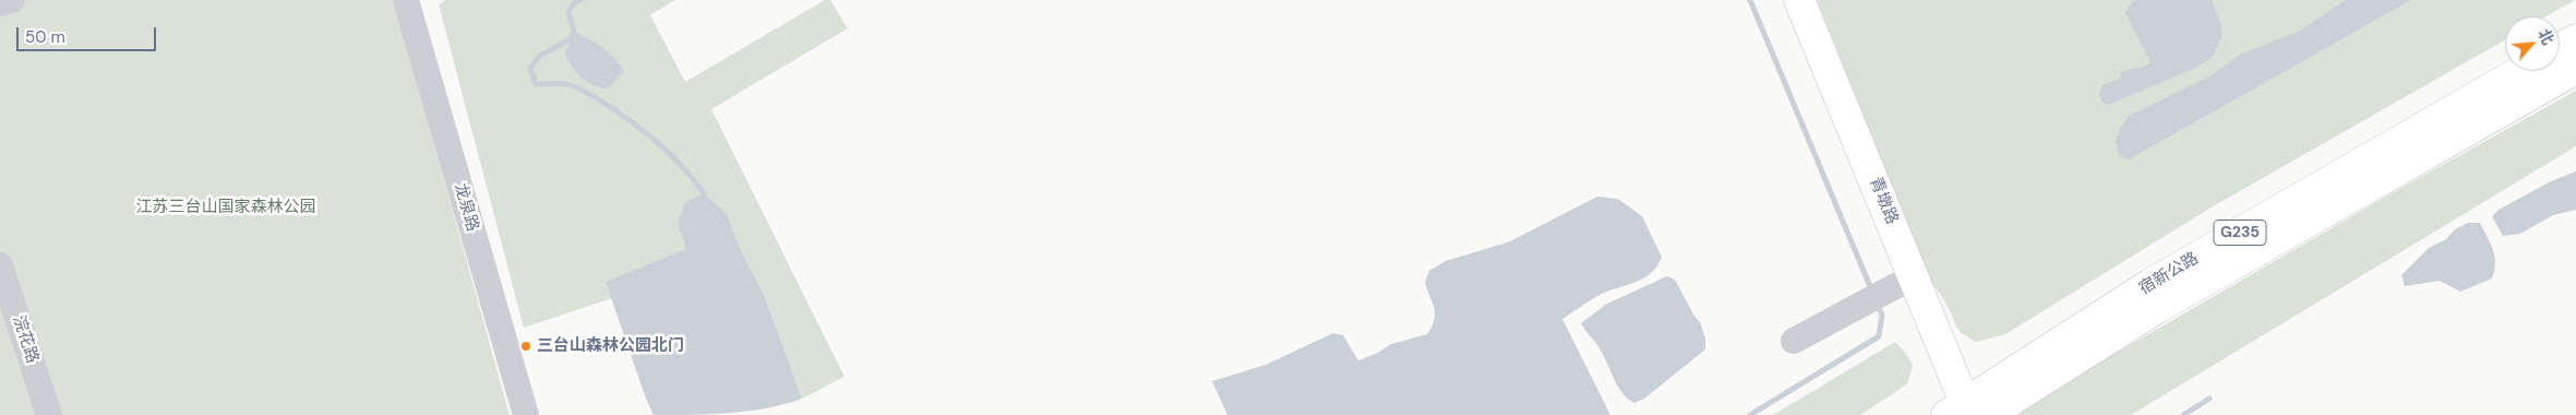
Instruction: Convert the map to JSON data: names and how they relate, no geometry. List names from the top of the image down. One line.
{"streets":{"main road":["青墩路","G235","宿新公路"],"street":["龙泉路","浣花路"]},"crossings":[["青墩路","宿新公路"]],"parks":["江苏三台山国家森林公园"],"places":["三台山森林公园北门"],"scale_bar":"50 m","north":"top right"}
